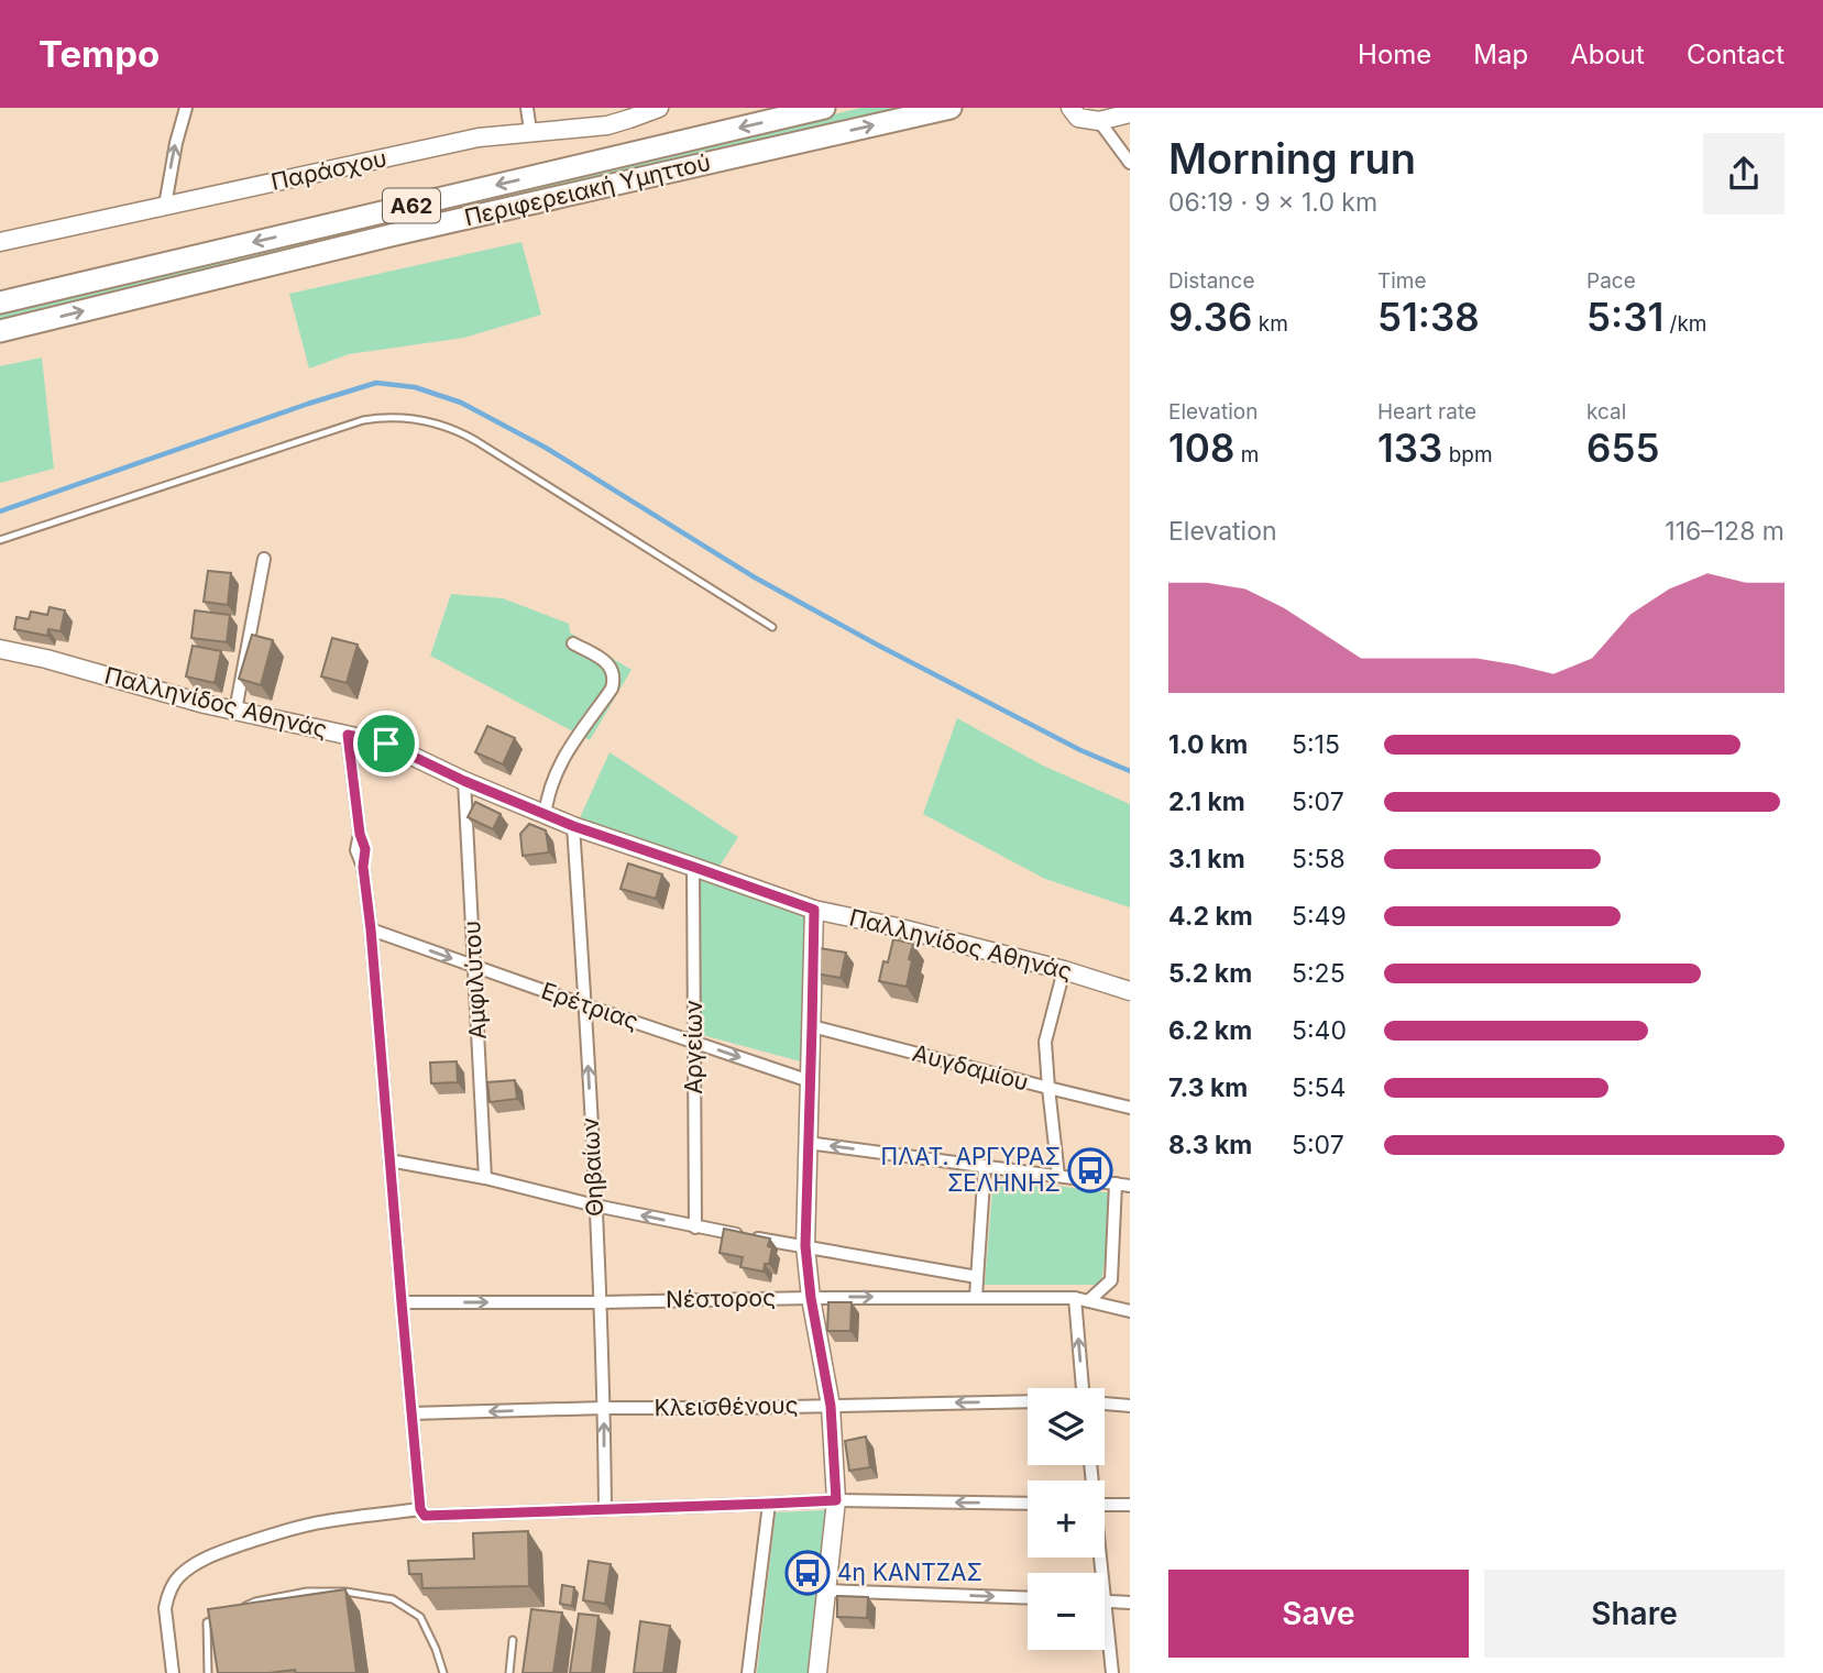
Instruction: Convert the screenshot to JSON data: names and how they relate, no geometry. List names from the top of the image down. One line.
{"streets":{"highway":["Περιφερειακή Υμηττού","Α62"],"street":["Παράσχου","Παλληνίδος Αθηνάς","Αμφιλύτου","Ερέτριας","Αργείων","Αυγδαμίου","Θηβαίων","Νέστορος","Κλεισθένους"]},"crossings":[["Παλληνίδος Αθηνάς","Αμφιλύτου"],["Παλληνίδος Αθηνάς","Αργείων"],["Παλληνίδος Αθηνάς","Θηβαίων"],["Αμφιλύτου","Ερέτριας"],["Ερέτριας","Αργείων"],["Ερέτριας","Θηβαίων"],["Θηβαίων","Νέστορος"],["Θηβαίων","Κλεισθένους"]],"one_way":["Ερέτριας","Θηβαίων"],"places":{"bus stop":["ΠΛΑΤ. ΑΡΓΥΡΑΣ ΣΕΛΗΝΗΣ","4η ΚΑΝΤΖΑΣ"]},"page":{"header":"Tempo","nav":["Home","Map","About","Contact"],"heading":["Morning run","06:19 · 9 × 1.0 km"],"stats":[["Distance","9.36 km"],["Time","51:38"],["Pace","5:31 /km"],["Elevation","108 m"],["Heart rate","133 bpm"],["kcal","655"]],"chart":["Elevation","116–128 m"],"list":[{"name":"1.0 km","note":"5:15"},{"name":"2.1 km","note":"5:07"},{"name":"3.1 km","note":"5:58"},{"name":"4.2 km","note":"5:49"},{"name":"5.2 km","note":"5:25"},{"name":"6.2 km","note":"5:40"},{"name":"7.3 km","note":"5:54"},{"name":"8.3 km","note":"5:07"}],"map_buttons":["+","−"],"buttons":["Save","Share"]}}
